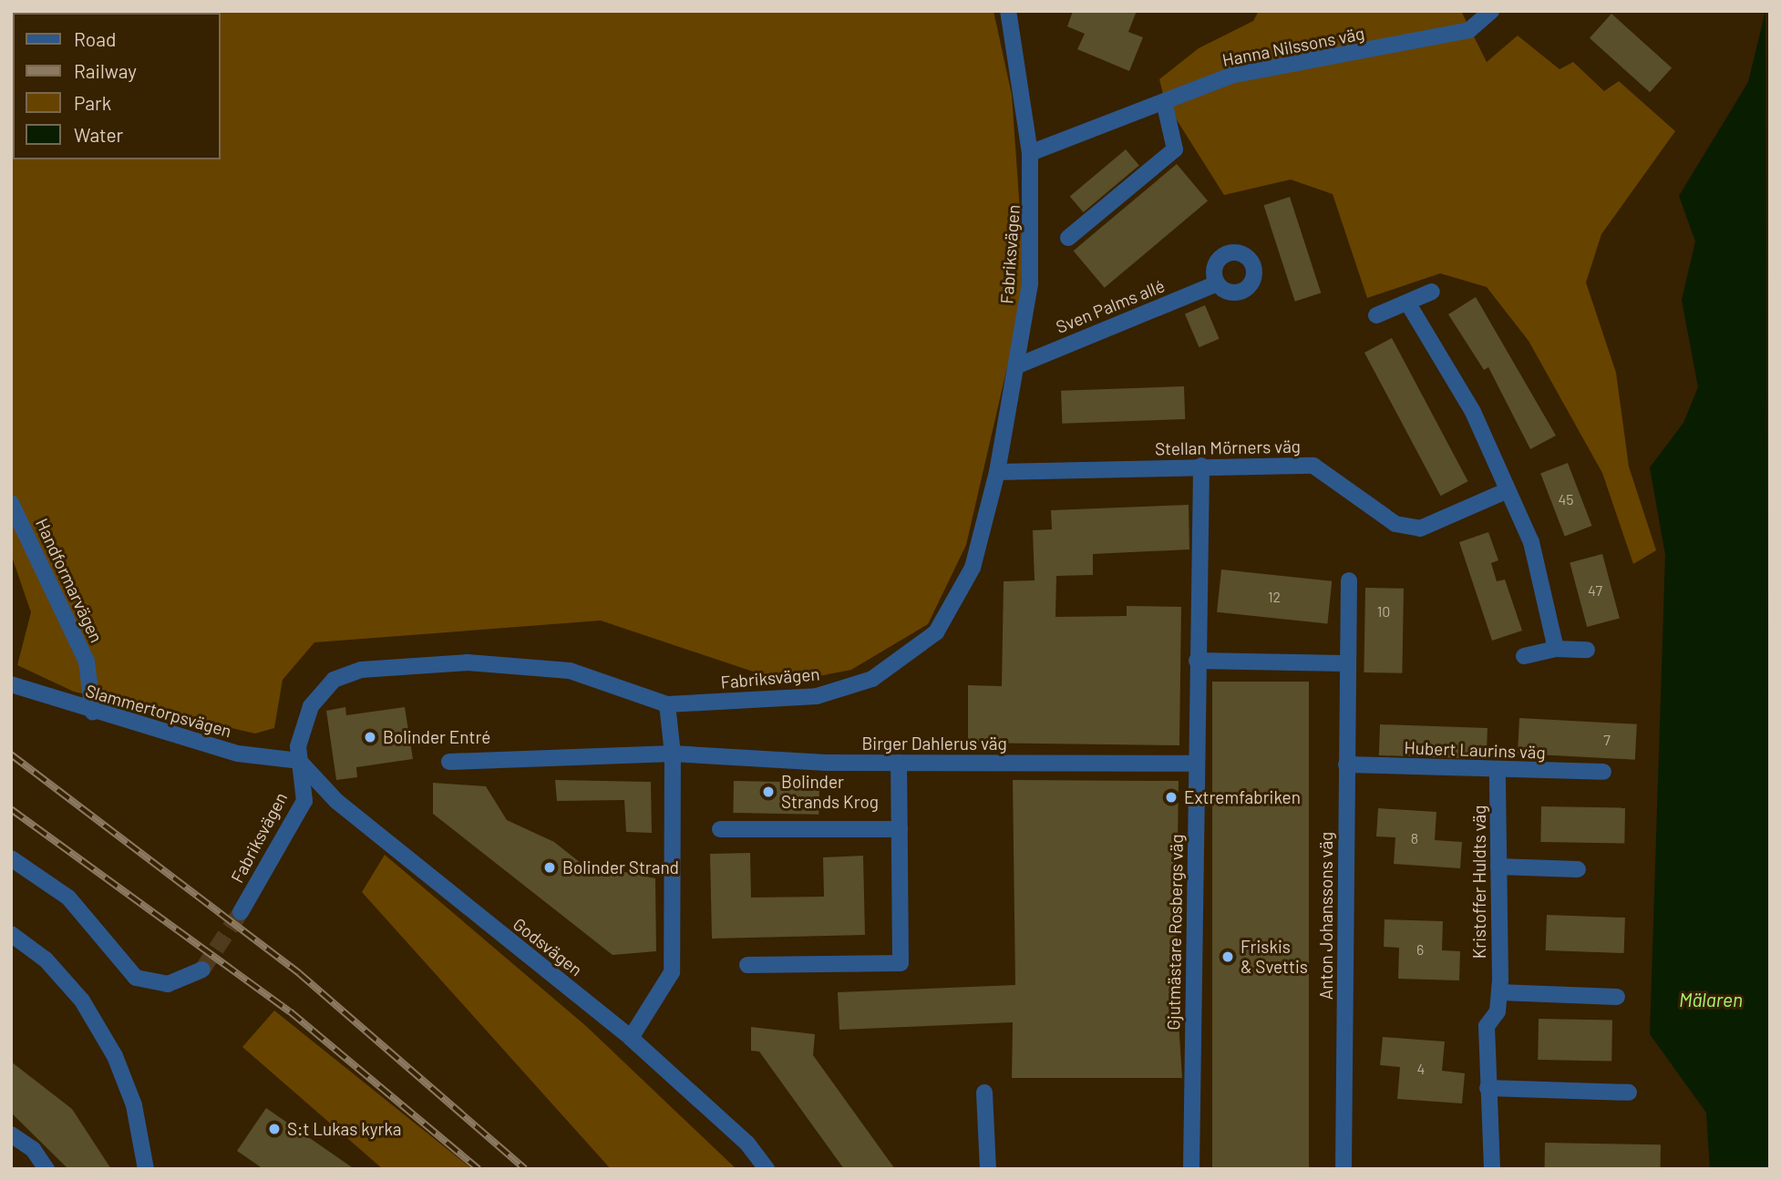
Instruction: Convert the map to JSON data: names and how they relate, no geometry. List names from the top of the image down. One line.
{"streets":{"street":["Hanna Nilssons väg","Fabriksvägen","Sven Palms allé","Stellan Mörners väg","Handformarvägen","Slammertorpsvägen","Birger Dahlerus väg","Hubert Laurins väg","Kristoffer Huldts väg","Anton Johanssons väg","Gjutmästare Rosbergs väg","Godsvägen"]},"crossings":[["Hanna Nilssons väg","Fabriksvägen"],["Fabriksvägen","Sven Palms allé"],["Fabriksvägen","Stellan Mörners väg"],["Fabriksvägen","Slammertorpsvägen"],["Fabriksvägen","Godsvägen"],["Stellan Mörners väg","Gjutmästare Rosbergs väg"],["Handformarvägen","Slammertorpsvägen"],["Slammertorpsvägen","Godsvägen"],["Birger Dahlerus väg","Gjutmästare Rosbergs väg"],["Hubert Laurins väg","Kristoffer Huldts väg"],["Hubert Laurins väg","Anton Johanssons väg"]],"water":["Mälaren"],"places":["Bolinder Entré","Bolinder Strands Krog","Extremfabriken","Bolinder Strand","Friskis & Svettis","S:t Lukas kyrka"],"house_numbers":["45","47","12","10","7","8","6","4"],"legend":["Road","Railway","Park","Water"]}
